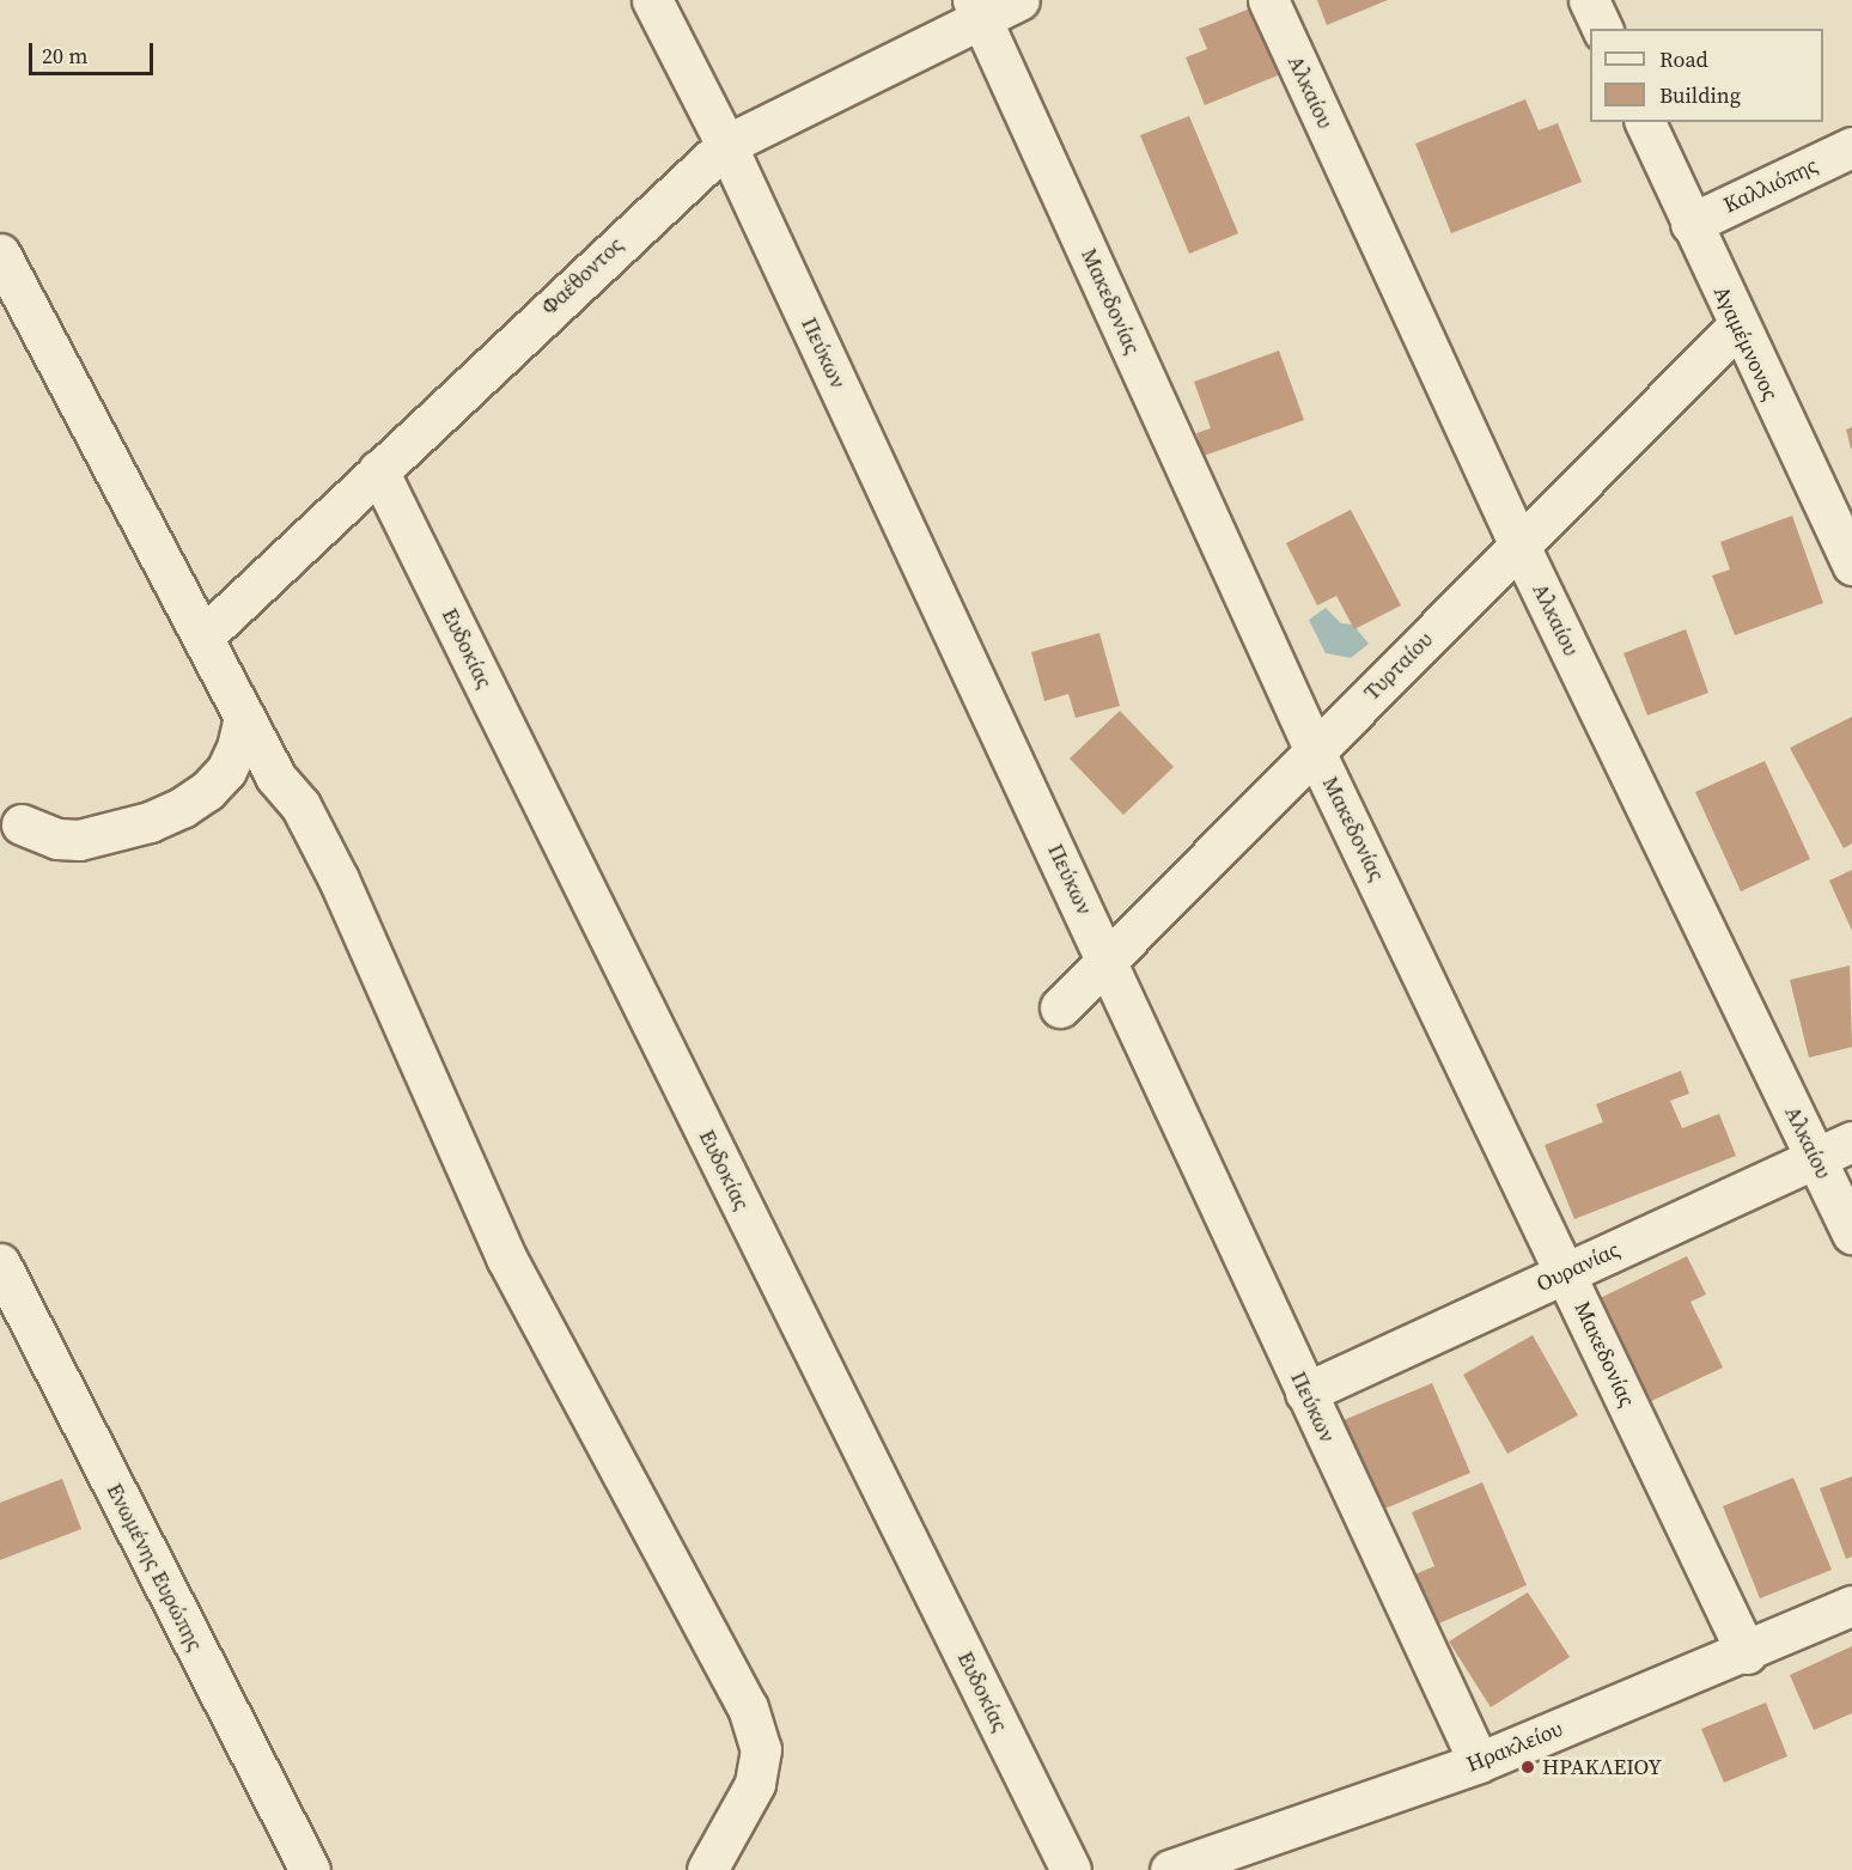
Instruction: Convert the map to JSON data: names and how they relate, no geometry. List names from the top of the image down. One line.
{"streets":{"street":["Αλκαίου","Καλλιόπης","Φαέθοντος","Μακεδονίας","Αγαμέμνονος","Πεύκων","Ευδοκίας","Τυρταίου","Ουρανίας","Ενωμένης Ευρώπης","Ηρακλείου"]},"crossings":[["Αλκαίου","Τυρταίου"],["Αλκαίου","Ουρανίας"],["Καλλιόπης","Αγαμέμνονος"],["Φαέθοντος","Μακεδονίας"],["Φαέθοντος","Πεύκων"],["Φαέθοντος","Ευδοκίας"],["Μακεδονίας","Τυρταίου"],["Μακεδονίας","Ουρανίας"],["Μακεδονίας","Ηρακλείου"],["Αγαμέμνονος","Τυρταίου"],["Πεύκων","Τυρταίου"],["Πεύκων","Ουρανίας"],["Πεύκων","Ηρακλείου"]],"places":["ΗΡΑΚΛΕΙΟΥ"],"legend":["Road","Building"],"scale_bar":"20 m"}
